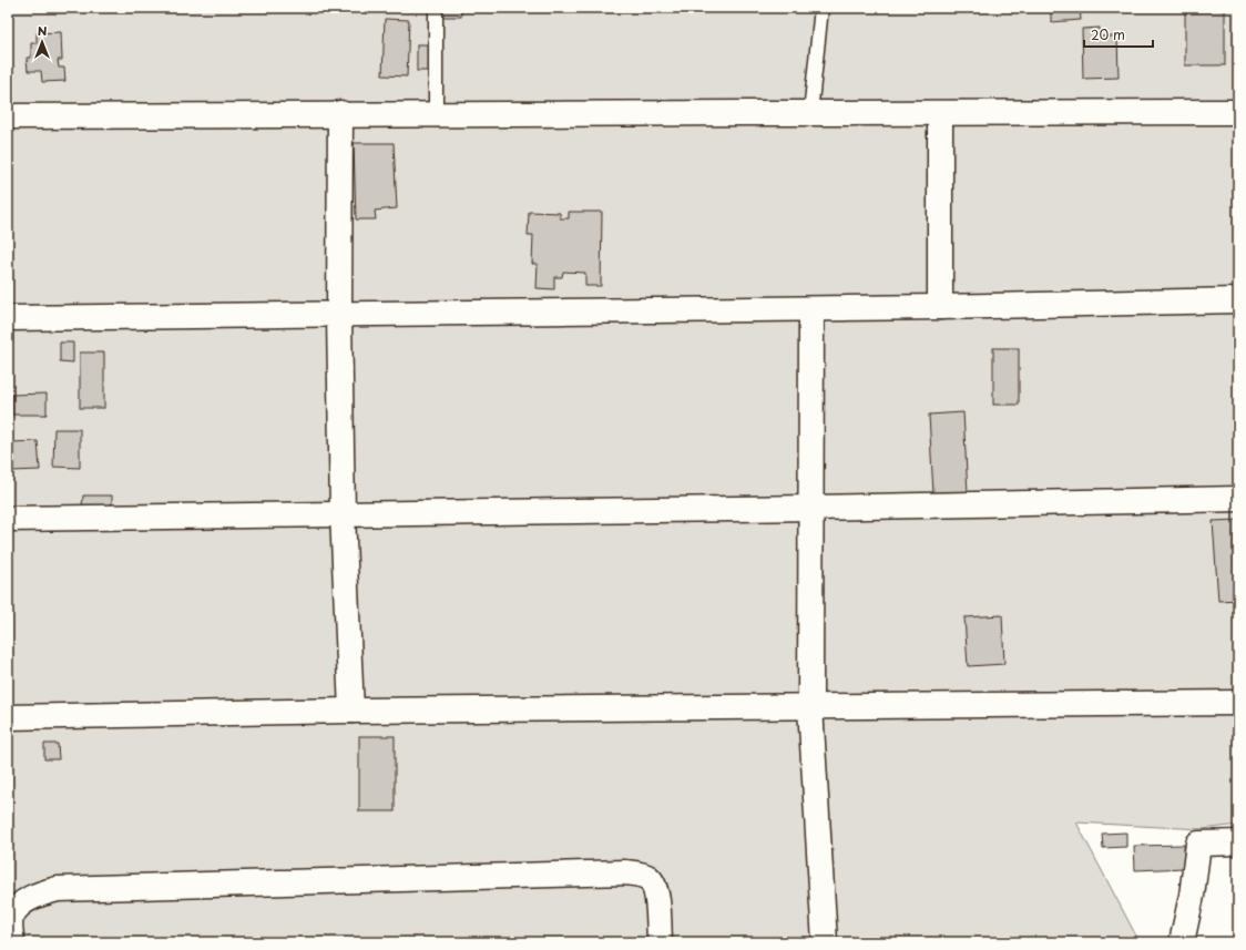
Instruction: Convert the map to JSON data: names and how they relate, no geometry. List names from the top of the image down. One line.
{"scale_bar":"20 m","north":"top"}
